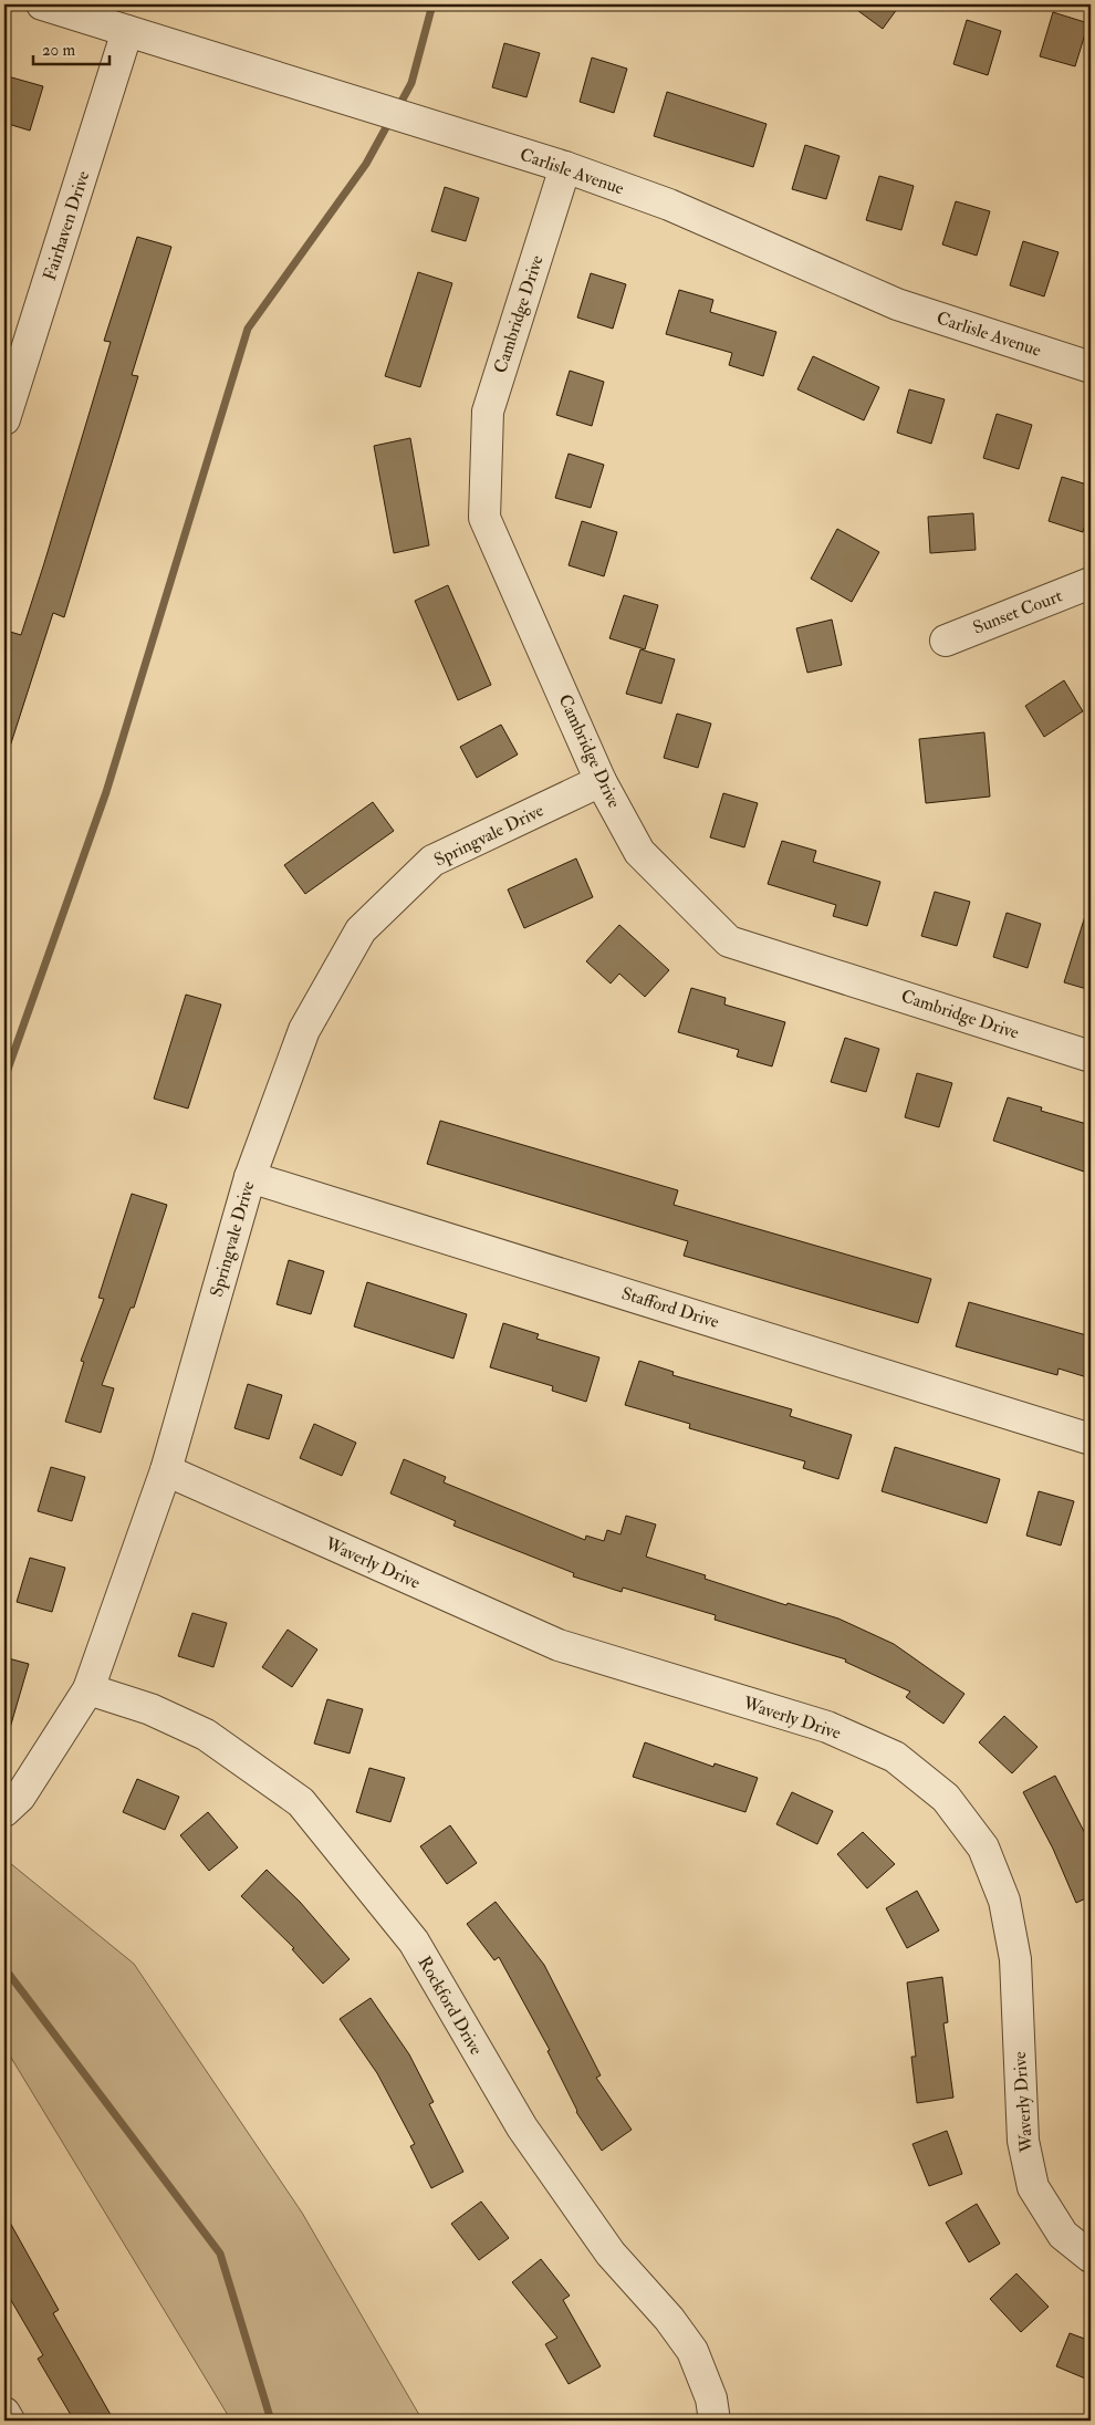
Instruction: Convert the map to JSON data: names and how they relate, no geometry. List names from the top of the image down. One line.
{"streets":{"street":["Carlisle Avenue","Fairhaven Drive","Cambridge Drive","Sunset Court","Springvale Drive","Stafford Drive","Waverly Drive","Rockford Drive"]},"crossings":[["Carlisle Avenue","Fairhaven Drive"],["Carlisle Avenue","Cambridge Drive"],["Cambridge Drive","Springvale Drive"],["Springvale Drive","Stafford Drive"],["Springvale Drive","Waverly Drive"],["Springvale Drive","Rockford Drive"]],"scale_bar":"20 m"}
